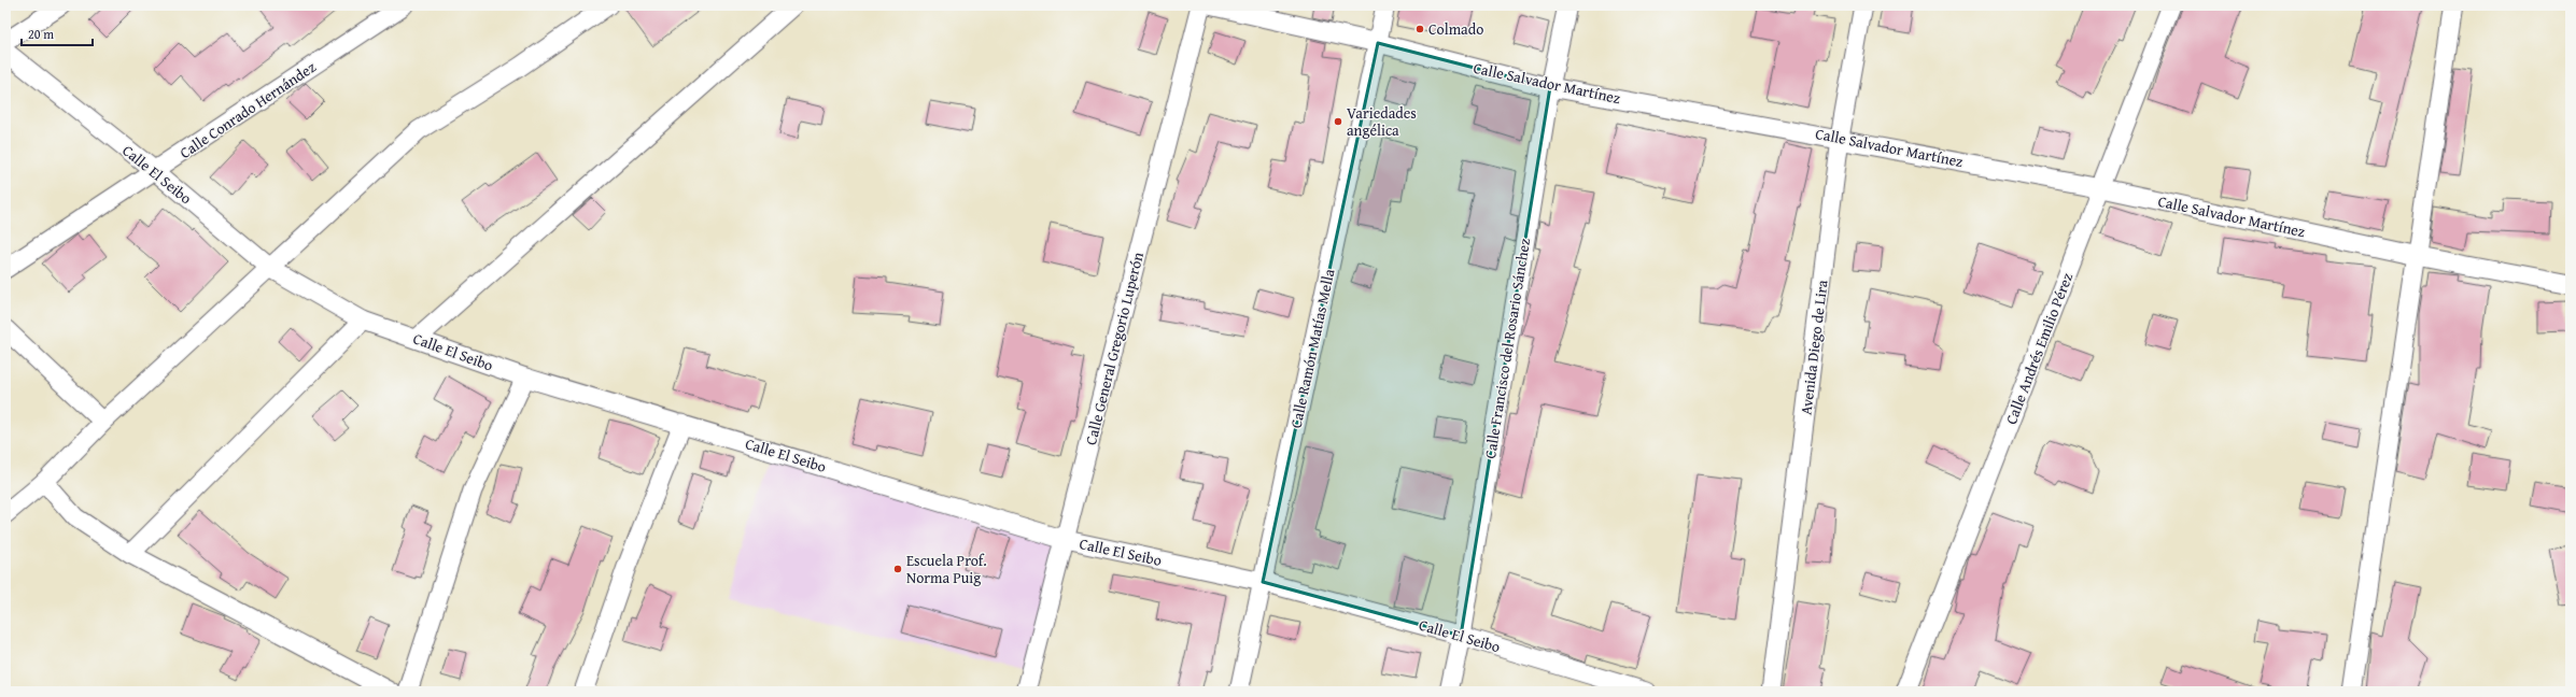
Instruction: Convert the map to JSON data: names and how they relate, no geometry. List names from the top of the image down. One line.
{"streets":{"street":["Calle Salvador Martínez","Calle Conrado Hernández","Calle El Seibo","Avenida Diego de Lira","Calle General Gregorio Luperón","Calle Ramón Matías Mella","Calle Francisco del Rosario Sánchez","Calle Andrés Emilio Pérez"]},"crossings":[["Calle Salvador Martínez","Avenida Diego de Lira"],["Calle Salvador Martínez","Calle Ramón Matías Mella"],["Calle Salvador Martínez","Calle Francisco del Rosario Sánchez"],["Calle Salvador Martínez","Calle Andrés Emilio Pérez"],["Calle Conrado Hernández","Calle El Seibo"],["Calle El Seibo","Calle General Gregorio Luperón"],["Calle El Seibo","Calle Ramón Matías Mella"],["Calle El Seibo","Calle Francisco del Rosario Sánchez"]],"places":["Colmado","Variedades angélica","Escuela Prof. Norma Puig"],"scale_bar":"20 m"}
